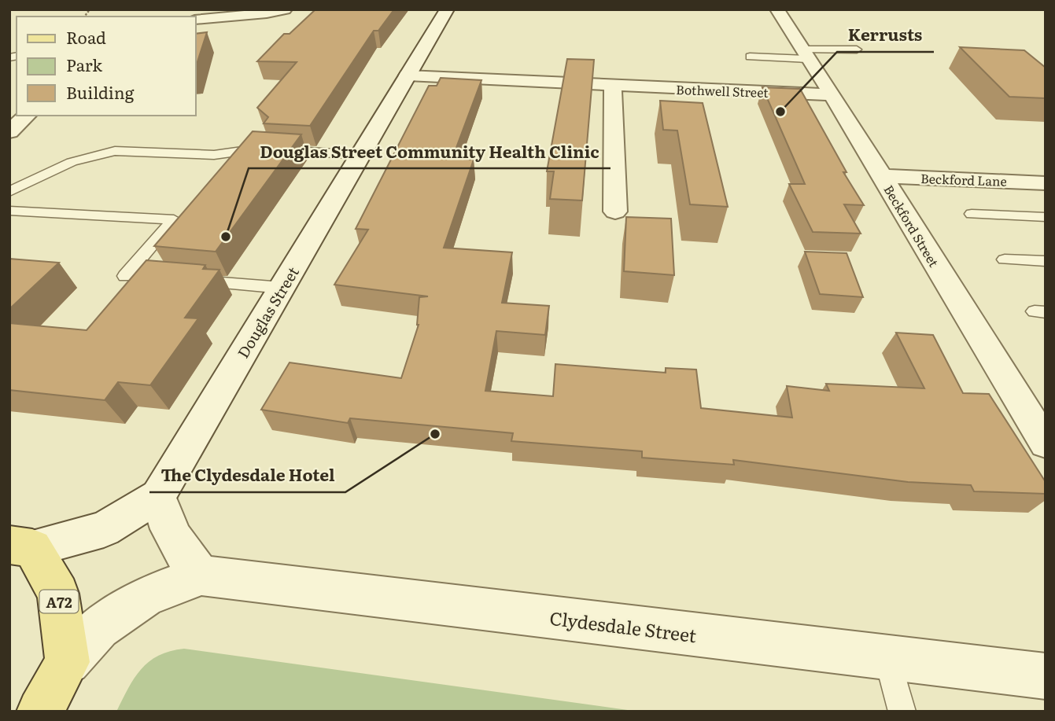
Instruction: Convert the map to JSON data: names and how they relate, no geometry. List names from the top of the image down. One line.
{"streets":{"main road":["A72"],"street":["Bothwell Street","Beckford Lane","Beckford Street","Douglas Street","Clydesdale Street"]},"crossings":[["Bothwell Street","Beckford Street"],["Bothwell Street","Douglas Street"],["Beckford Lane","Beckford Street"],["Douglas Street","A72"],["A72","Clydesdale Street"]],"places":["Kerrusts","Douglas Street Community Health Clinic","The Clydesdale Hotel"],"legend":["Road","Park","Building"]}
